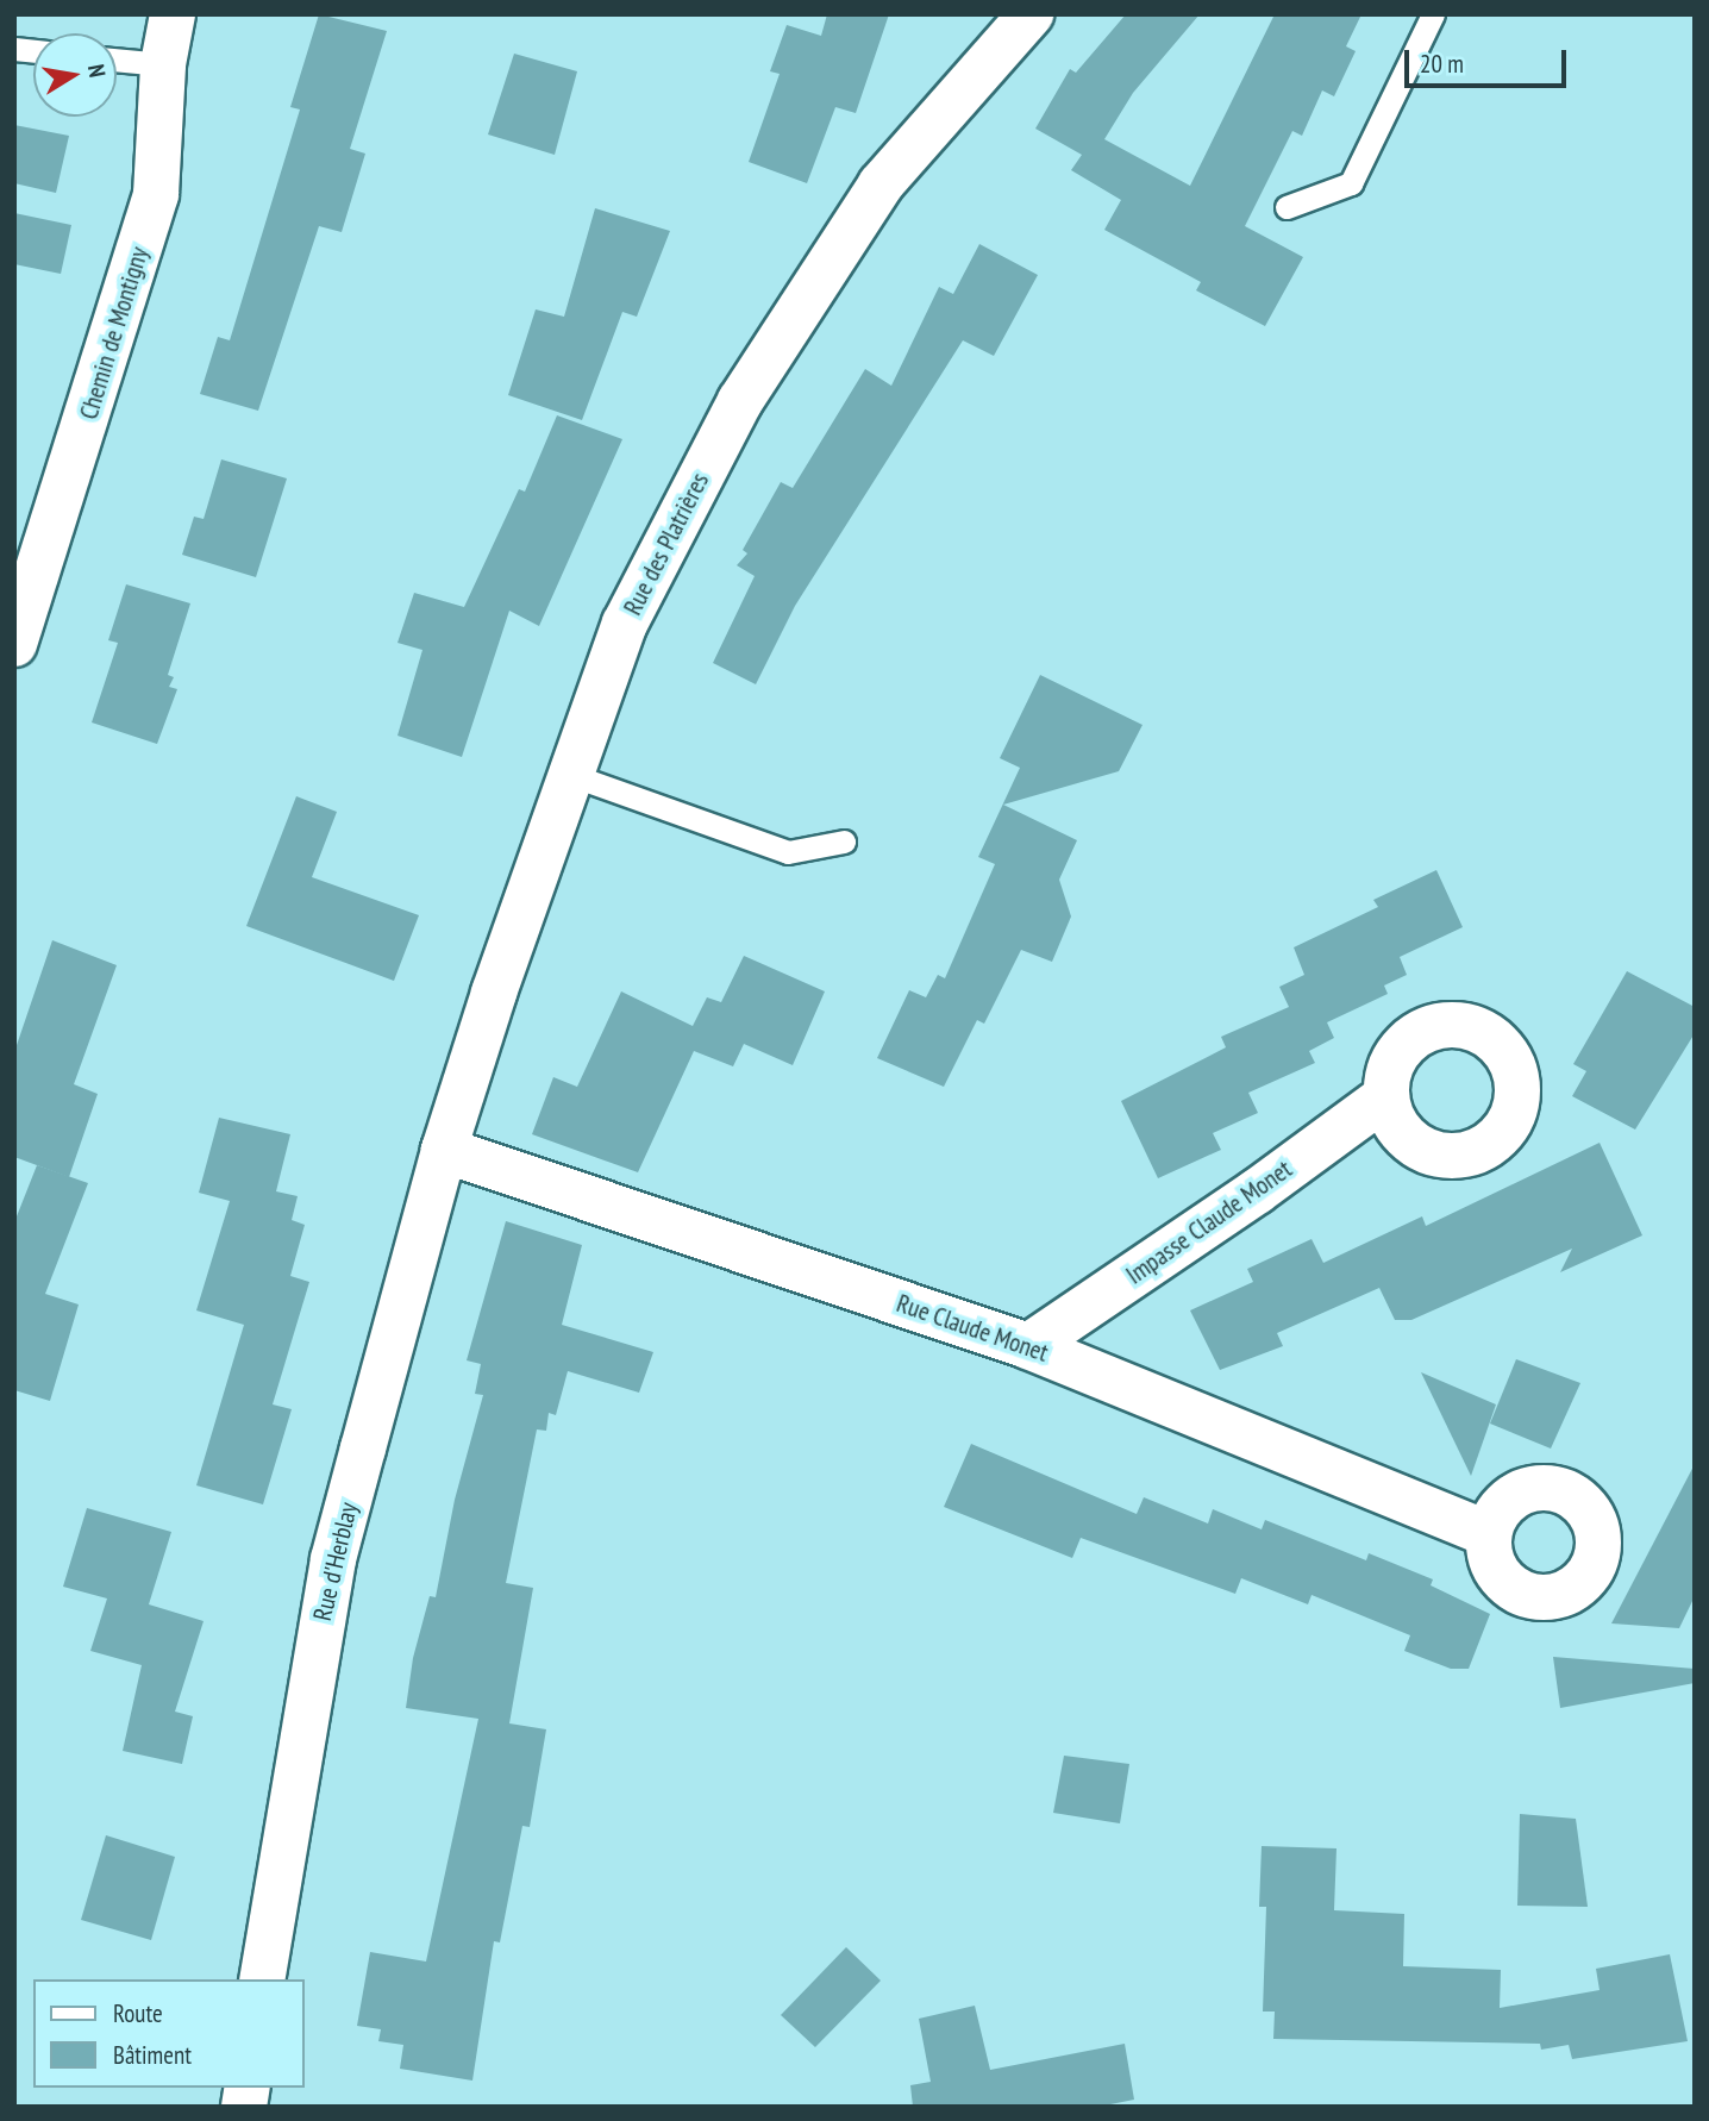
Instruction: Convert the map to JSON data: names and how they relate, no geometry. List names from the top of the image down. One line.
{"streets":{"street":["Chemin de Montigny","Rue des Platrières","Impasse Claude Monet","Rue Claude Monet","Rue d'Herblay"]},"crossings":[["Rue des Platrières","Rue Claude Monet"],["Rue des Platrières","Rue d'Herblay"],["Impasse Claude Monet","Rue Claude Monet"],["Rue Claude Monet","Rue d'Herblay"]],"legend":["Route","Bâtiment"],"scale_bar":"20 m","north":"right"}
